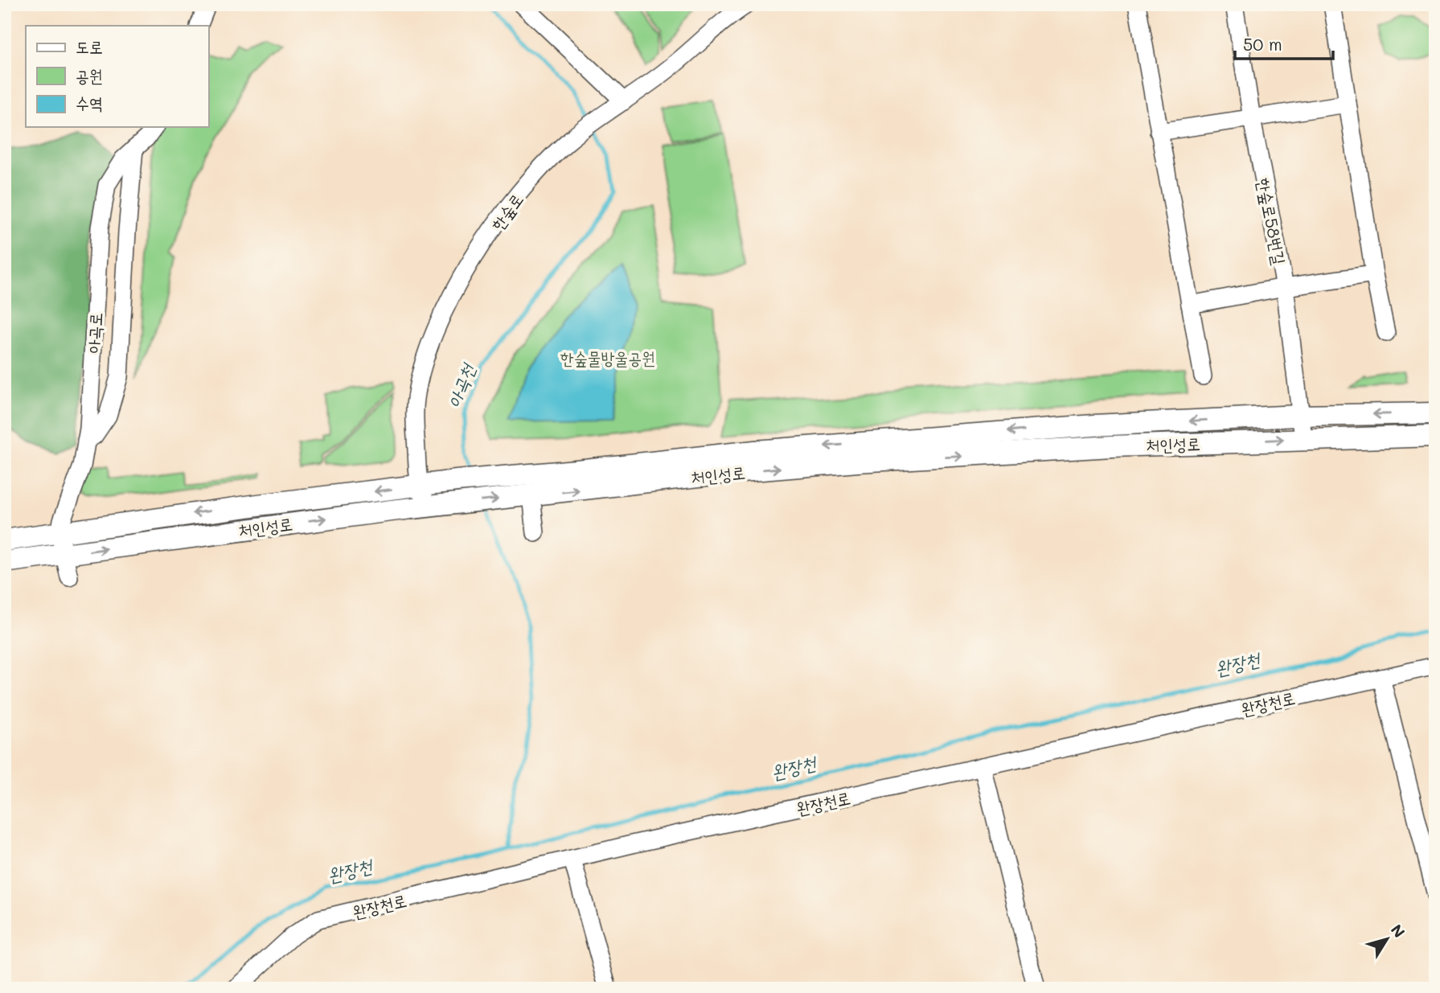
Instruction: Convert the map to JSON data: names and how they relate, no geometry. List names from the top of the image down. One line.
{"streets":{"main road":["처인성로"],"street":["한숲로","한숲로58번길","아곡로","완장천로"]},"crossings":[["한숲로","처인성로"],["한숲로58번길","처인성로"],["아곡로","처인성로"]],"water":["아곡천","완장천"],"parks":["한숲물방울공원"],"legend":["도로","공원","수역"],"scale_bar":"50 m","north":"top right"}
